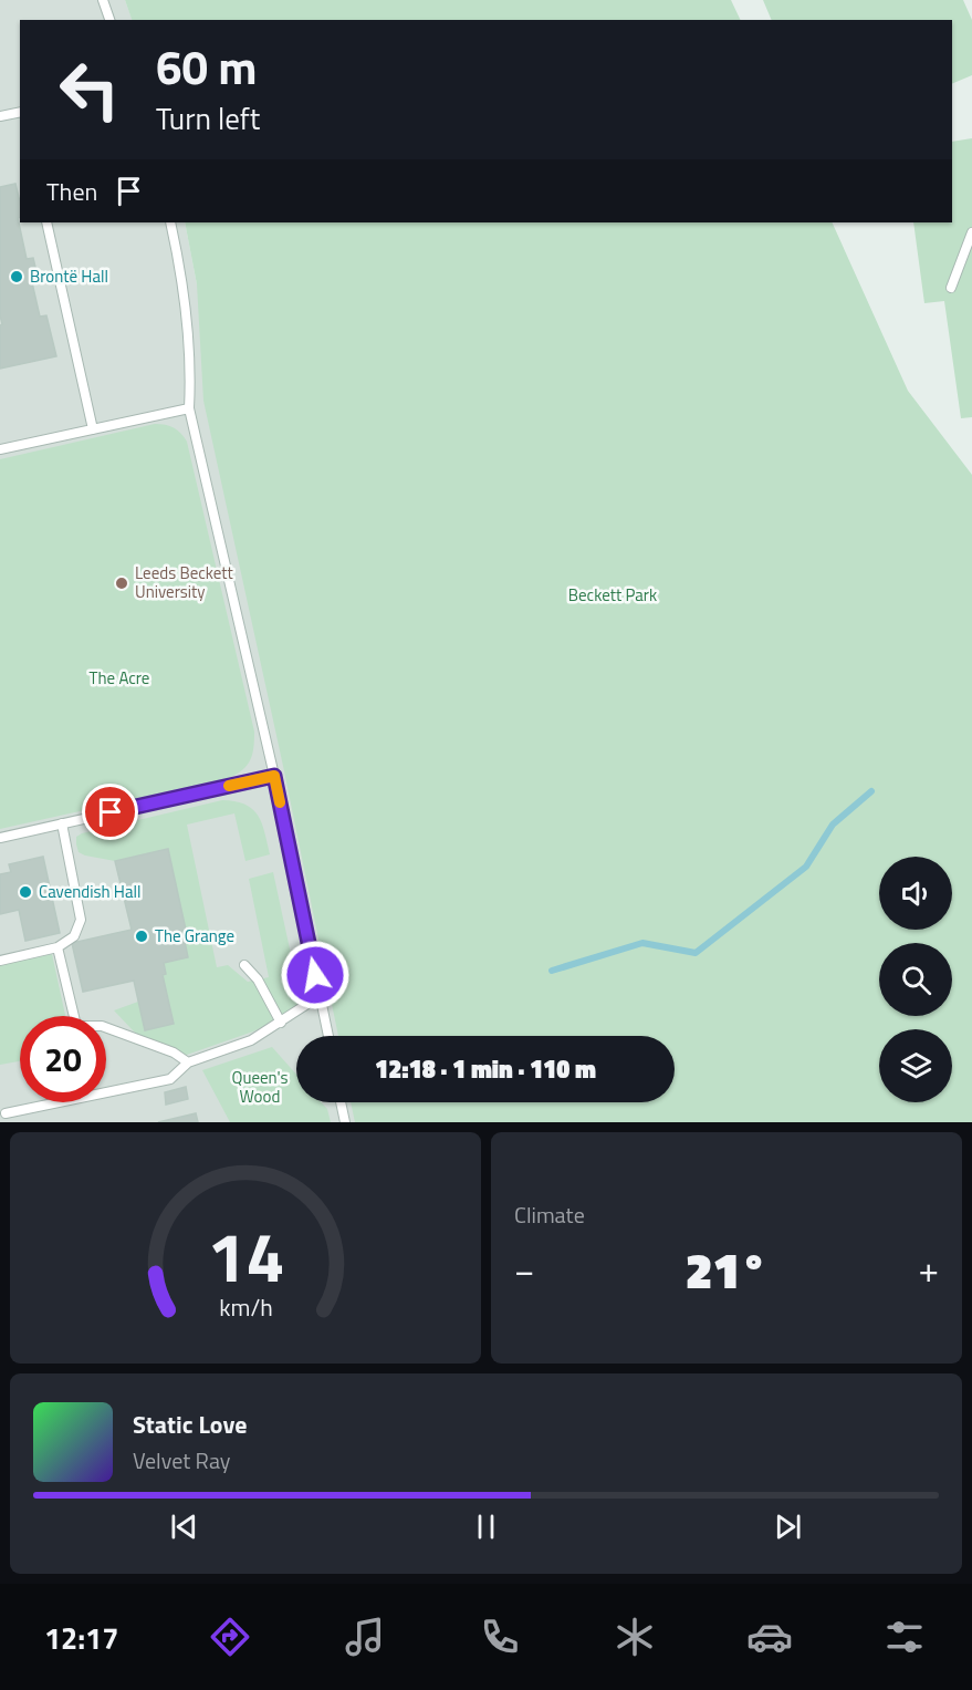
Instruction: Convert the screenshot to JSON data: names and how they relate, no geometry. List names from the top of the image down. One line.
{"parks":["Beckett Park","The Acre","Queen's Wood"],"places":["Brontë Hall","Leeds Beckett University","Cavendish Hall","The Grange"],"page":{"turn":["60 m","Turn left"],"then":"Then","limit":"20","trip":"12:18 · 1 min · 110 m","tile":"Climate","heat":["−","21°","+"],"song":["Static Love","Velvet Ray"],"tabs":"12:17","gauge":["14","km/h"]}}
